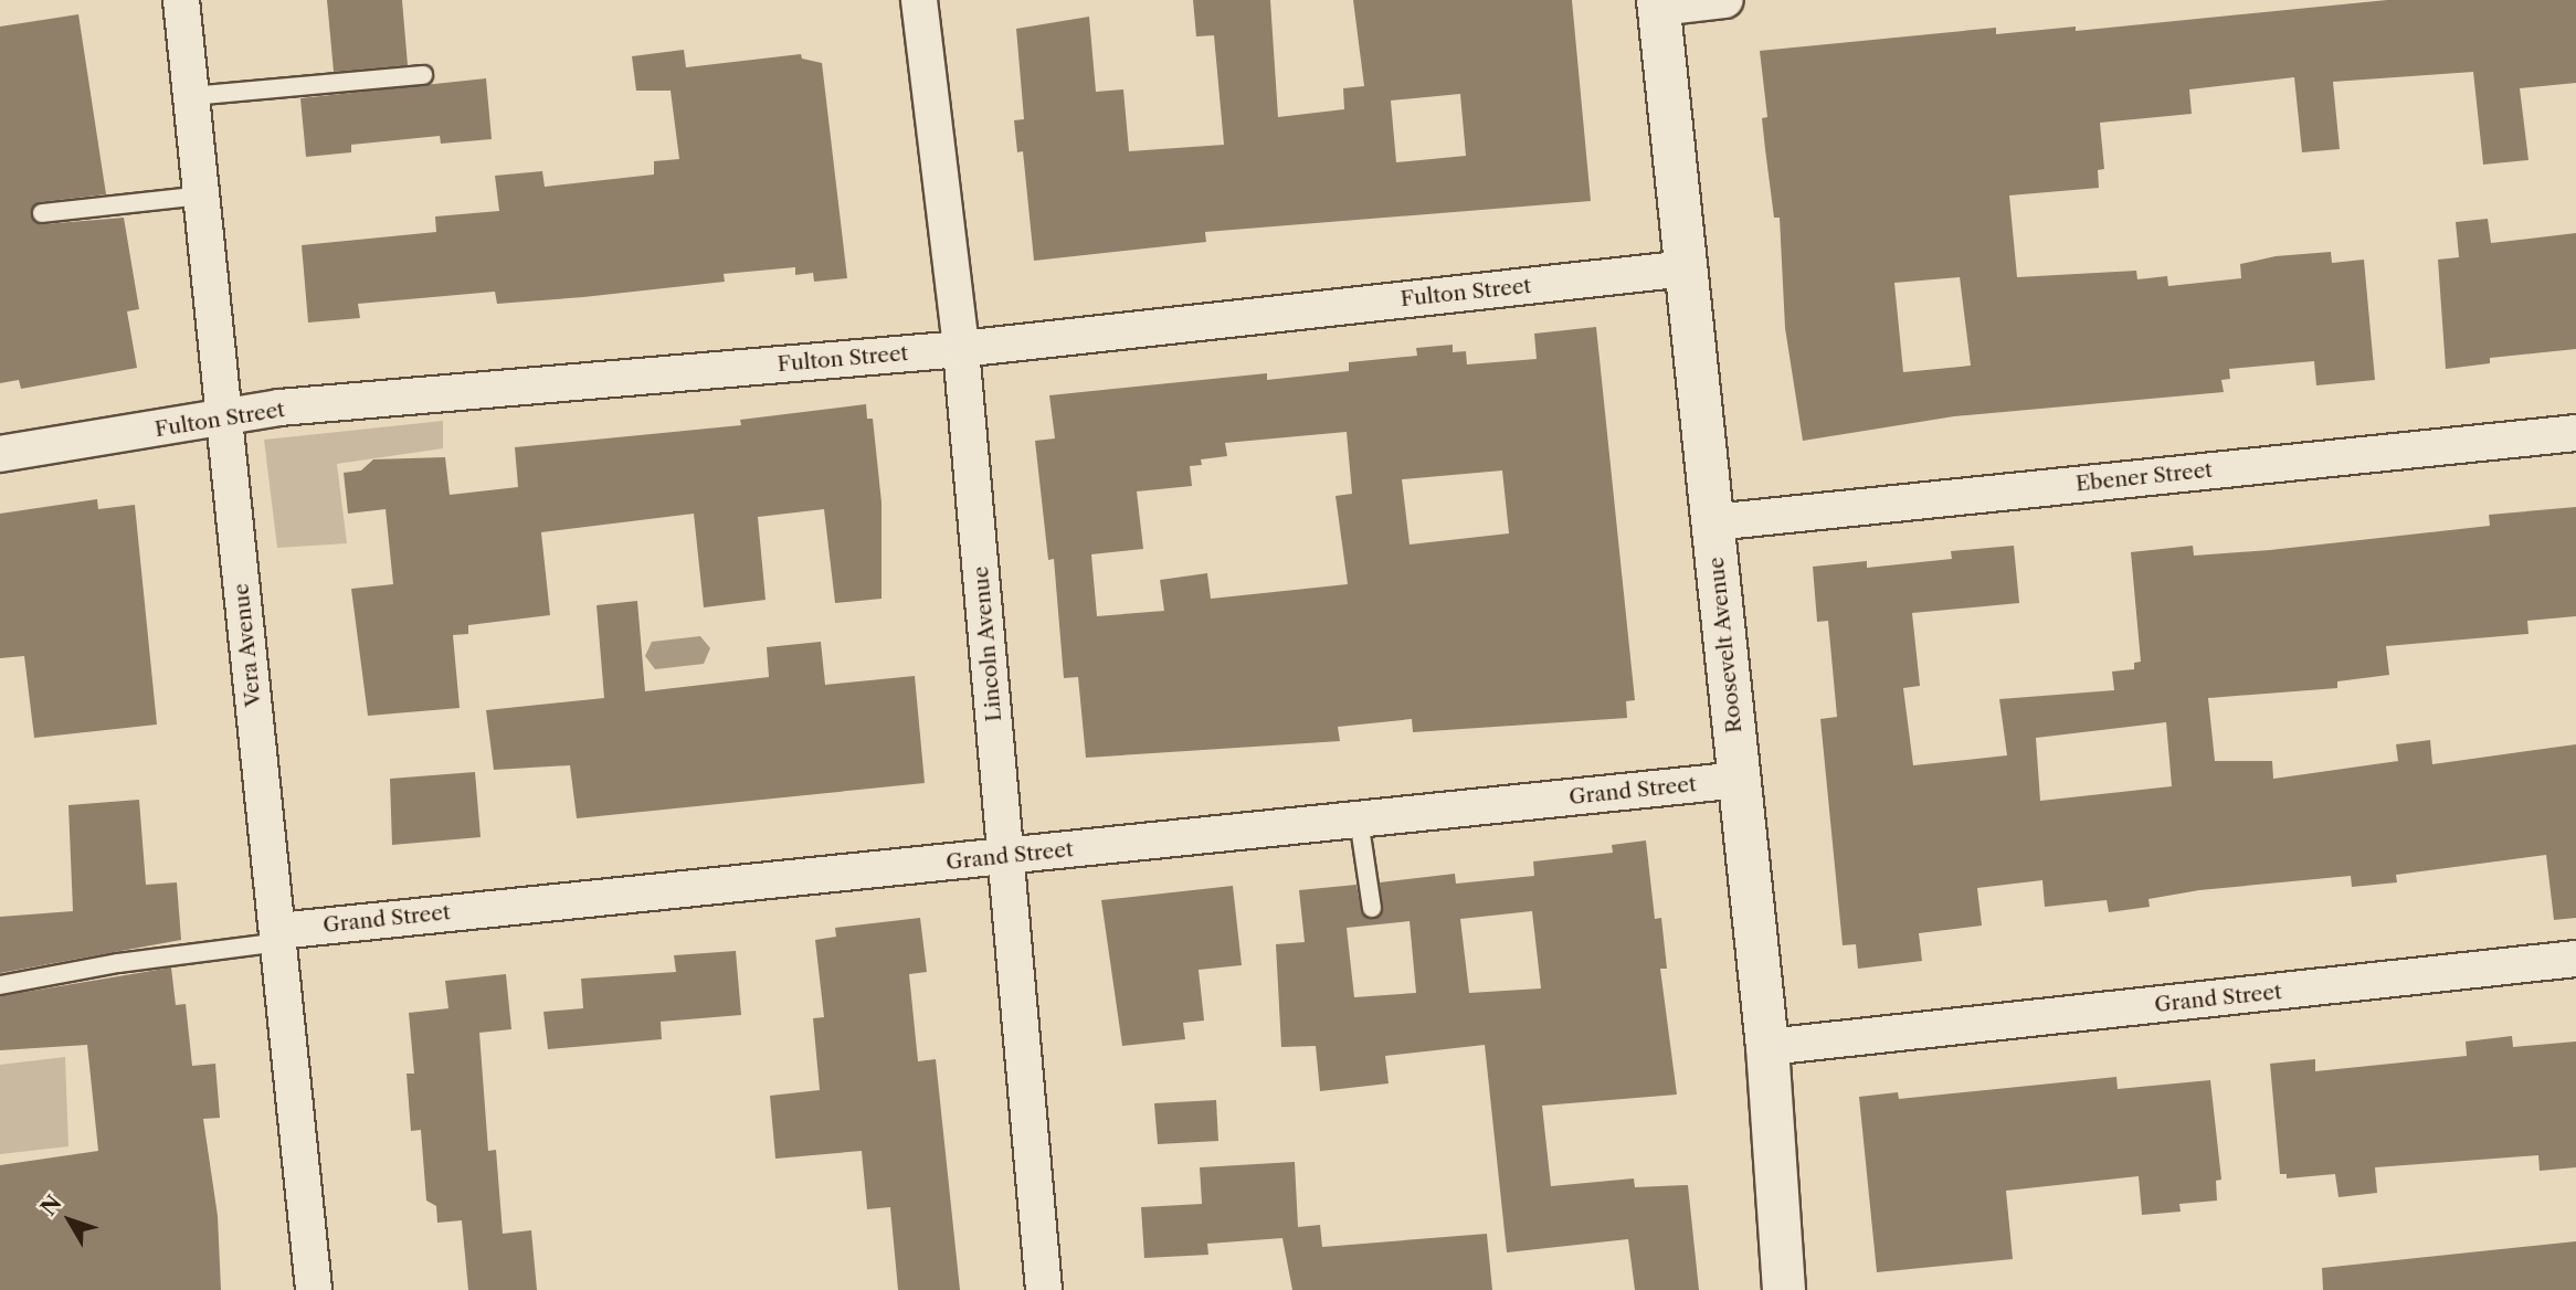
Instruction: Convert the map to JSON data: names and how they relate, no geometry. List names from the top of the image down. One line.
{"streets":{"street":["Fulton Street","Ebener Street","Lincoln Avenue","Vera Avenue","Roosevelt Avenue","Grand Street"]},"crossings":[["Fulton Street","Lincoln Avenue"],["Fulton Street","Vera Avenue"],["Fulton Street","Roosevelt Avenue"],["Ebener Street","Roosevelt Avenue"],["Lincoln Avenue","Grand Street"],["Vera Avenue","Grand Street"],["Roosevelt Avenue","Grand Street"]],"north":"top left"}
